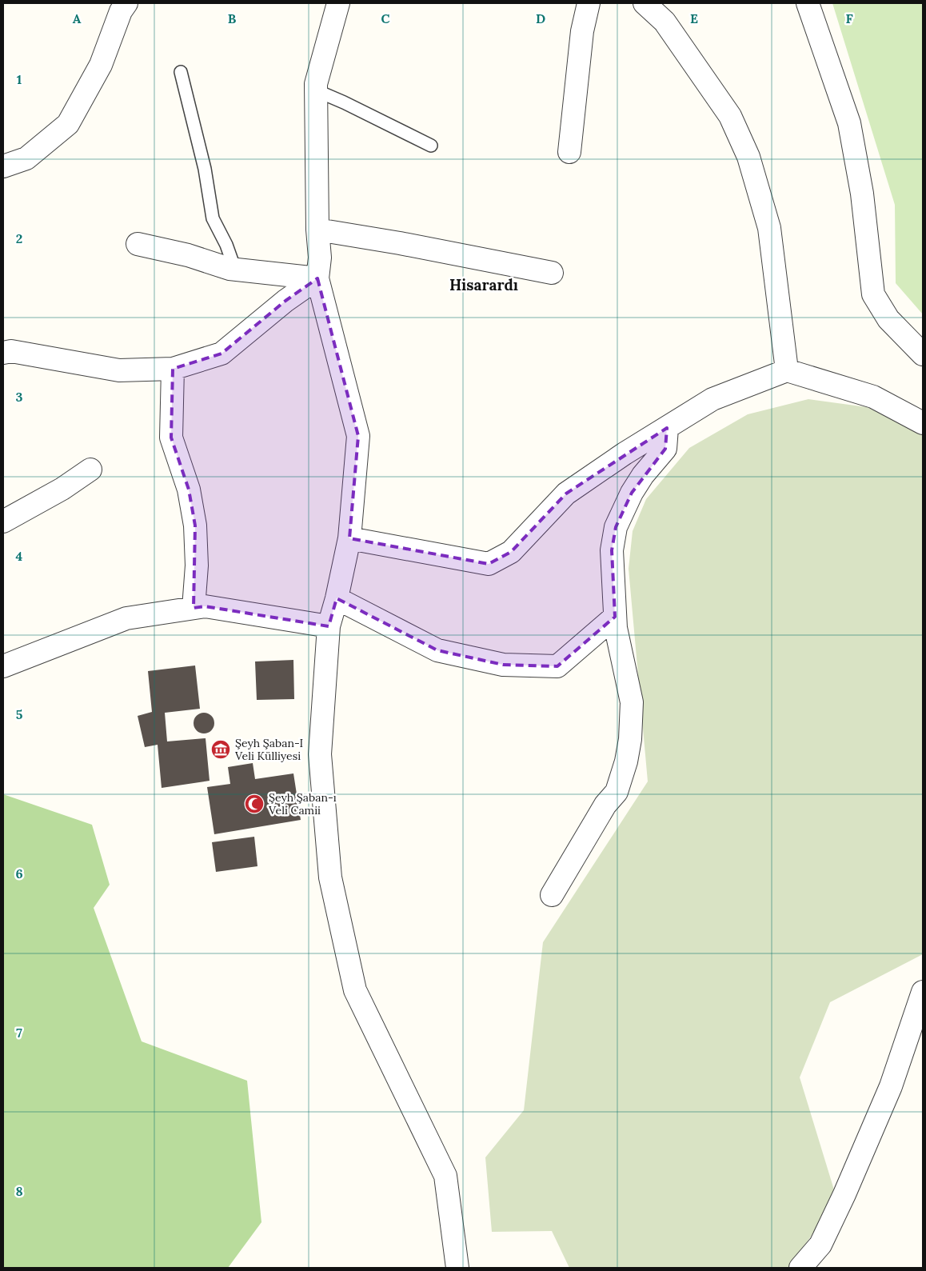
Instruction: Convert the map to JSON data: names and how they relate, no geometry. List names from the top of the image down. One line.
{"districts":["Hisarardı"],"places":{"museum":["Şeyh Şaban-I Veli Külliyesi"],"mosque":["Şeyh Şaban-ı Veli Camii"]},"grid":{"columns":["A","B","C","D","E","F"],"rows":["1","2","3","4","5","6","7","8"]}}
